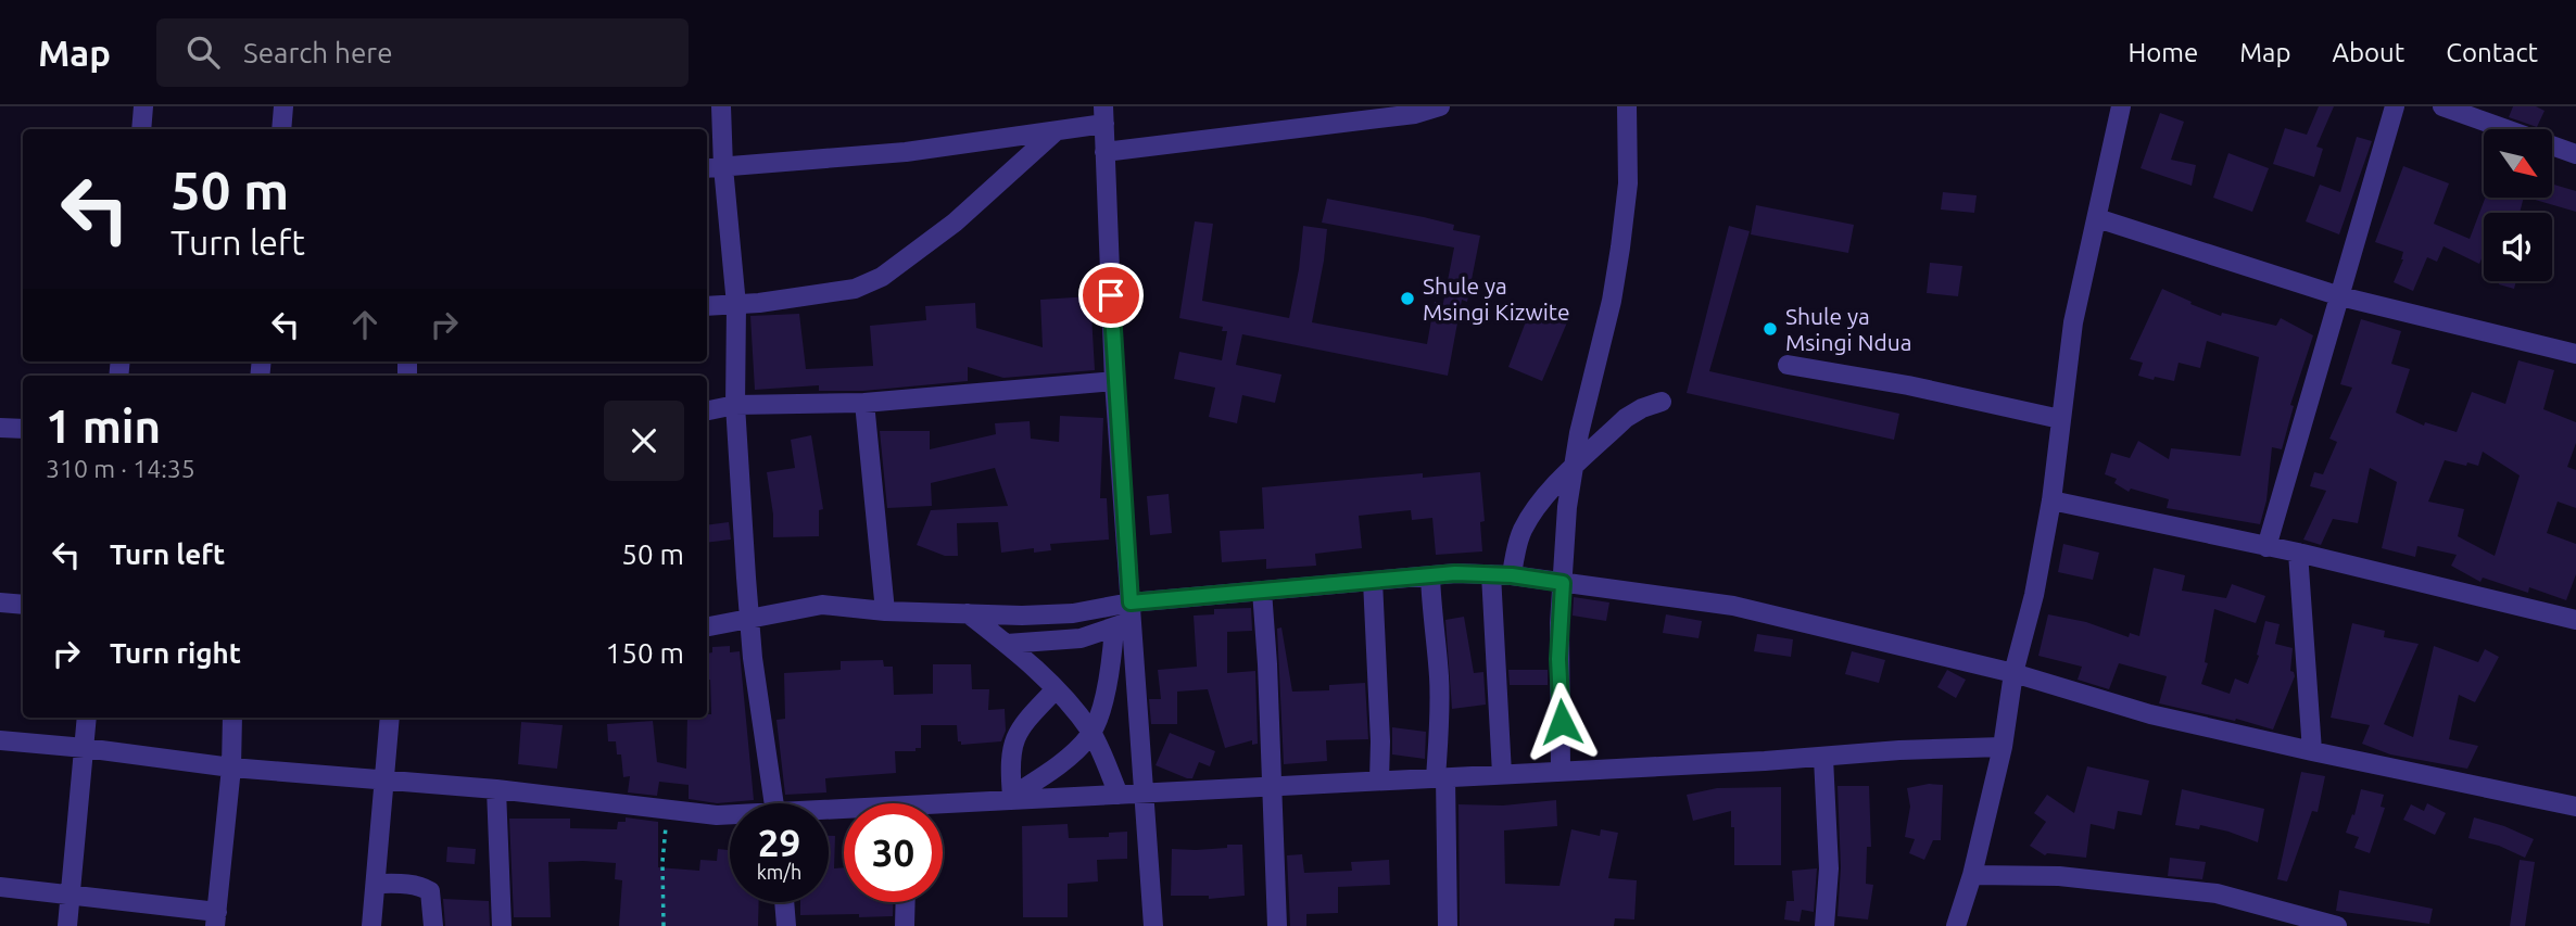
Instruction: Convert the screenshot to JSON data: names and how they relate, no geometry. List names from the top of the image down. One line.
{"places":["Shule ya Msingi Kizwite","Shule ya Msingi Ndua"],"north":"bottom right","page":{"header":"Map","search":"Search here","nav":["Home","Map","About","Contact"],"turn":["50 m","Turn left"],"heading":["1 min","310 m · 14:35"],"list":[{"name":"Turn left","value":"50 m"},{"name":"Turn right","value":"150 m"}],"speed":"29 km/h","limit":"30"}}
